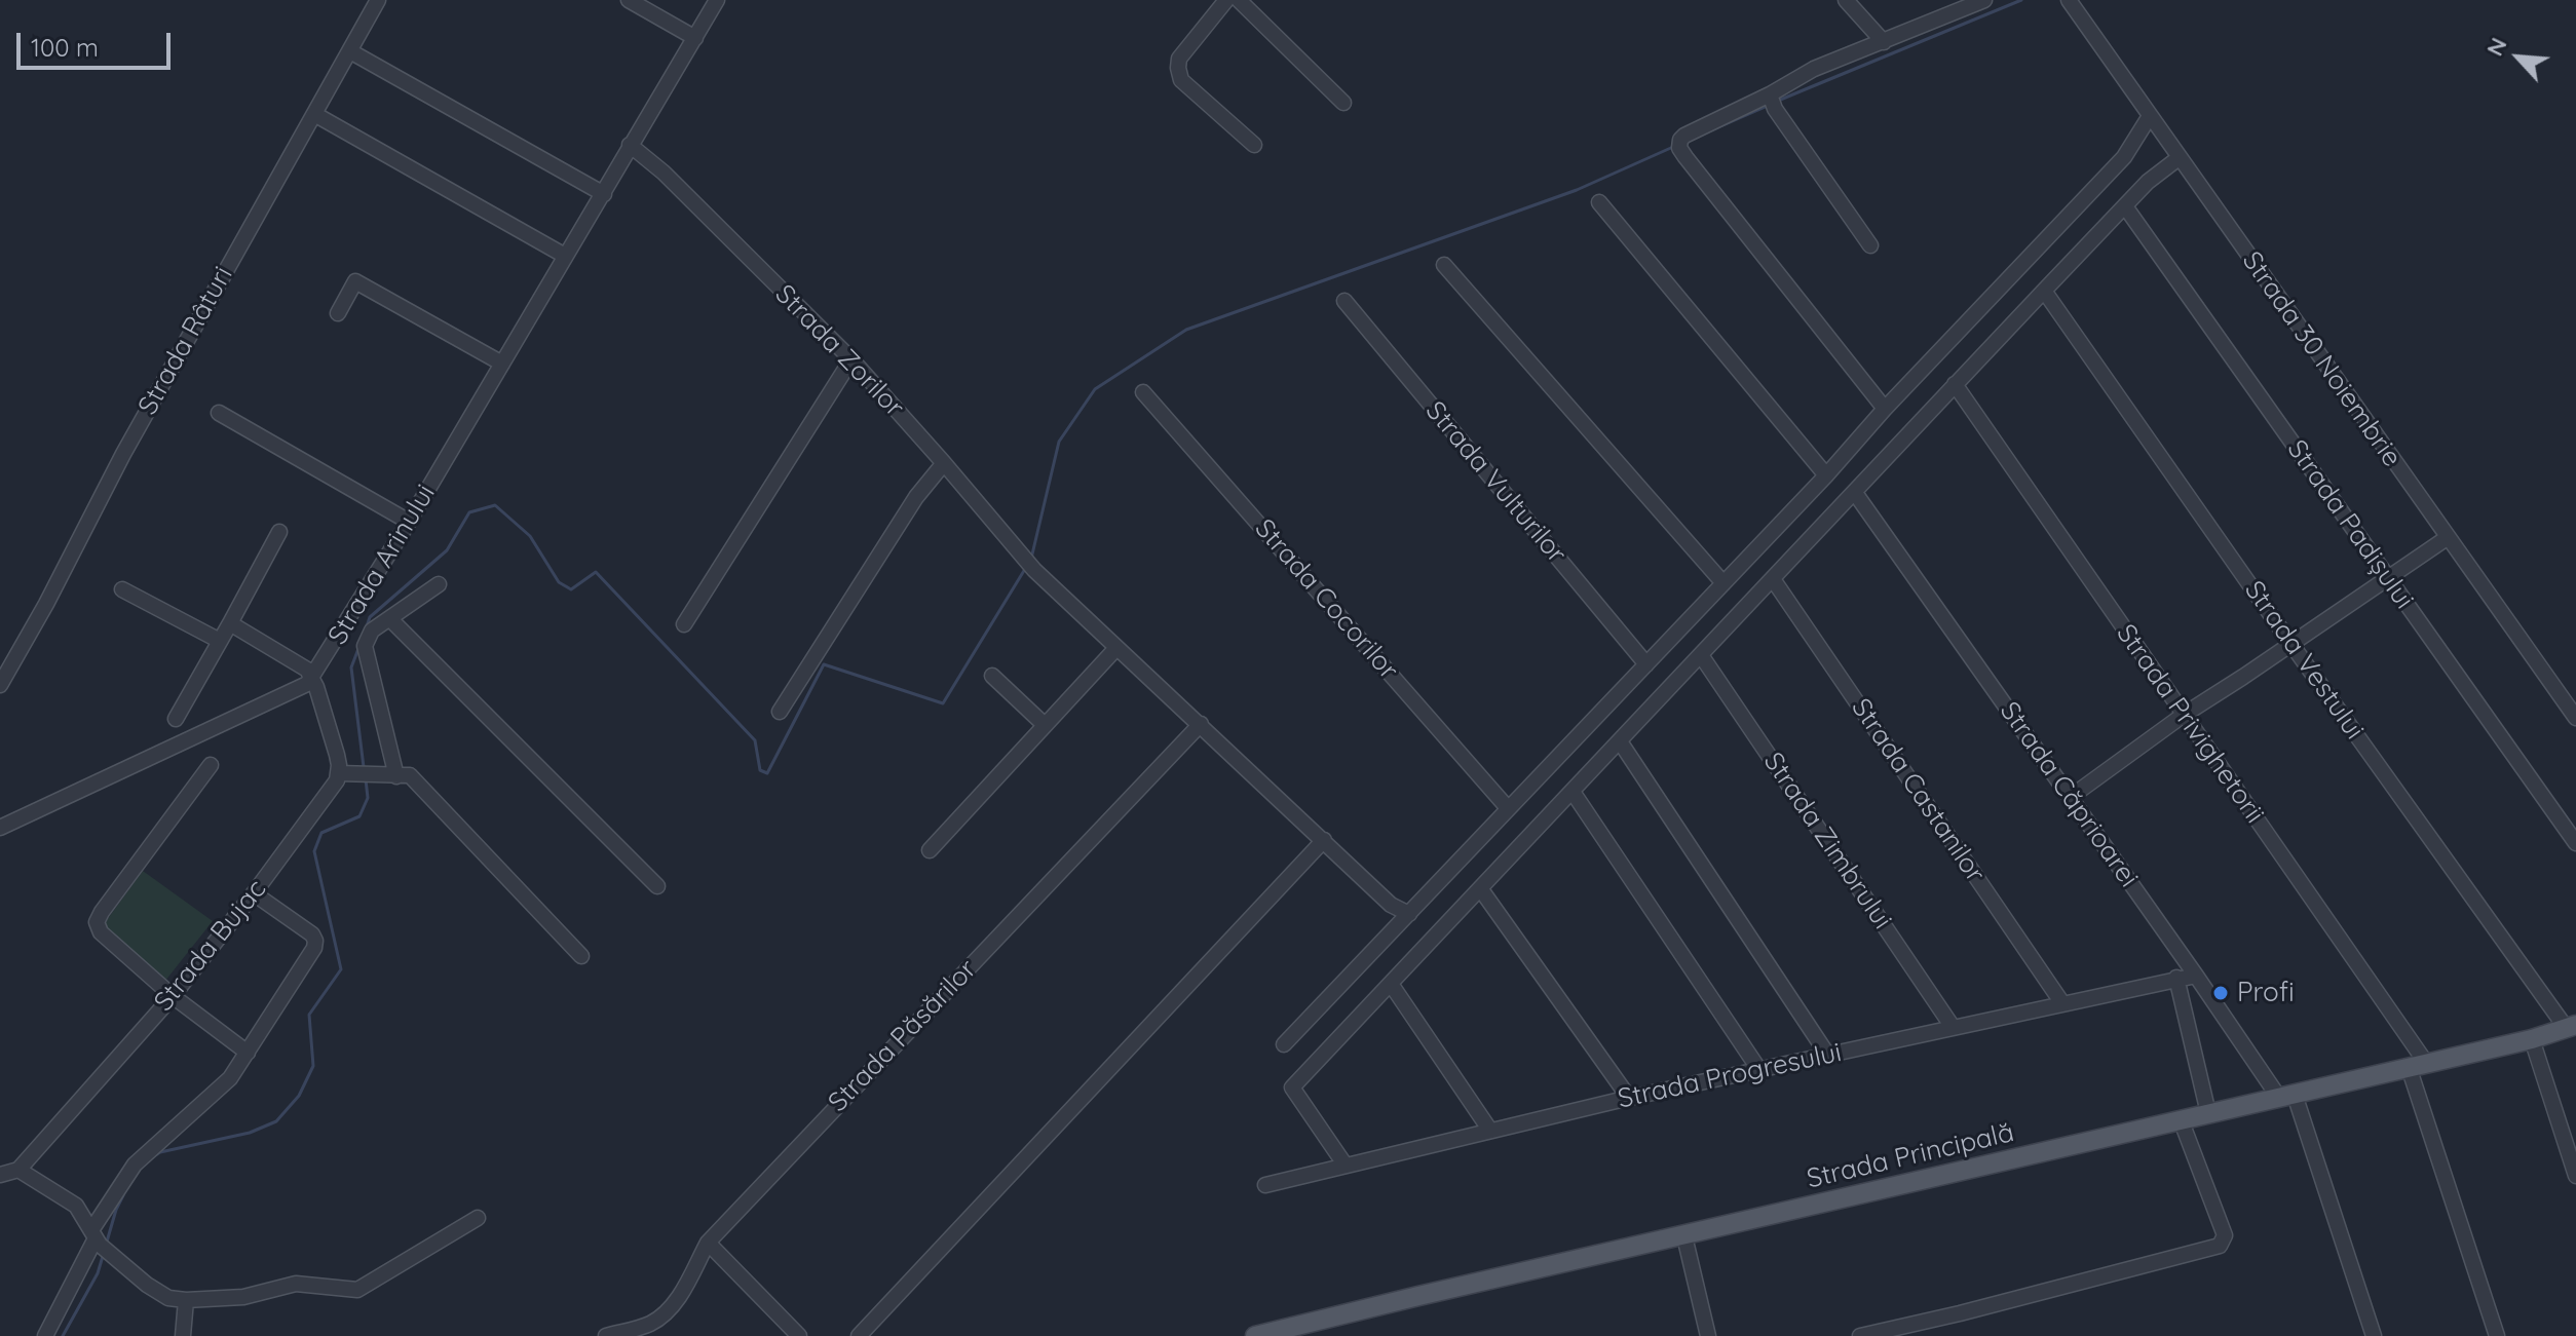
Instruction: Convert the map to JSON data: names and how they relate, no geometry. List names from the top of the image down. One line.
{"streets":{"main road":["Strada Principală"],"street":["Strada Râturi","Strada Zorilor","Strada 30 Noiembrie","Strada Vulturilor","Strada Padișului","Strada Arinului","Strada Cocorilor","Strada Vestului","Strada Privighetorii","Strada Castanilor","Strada Căprioarei","Strada Zimbrului","Strada Bujac","Strada Păsărilor","Strada Progresului"]},"crossings":[["Strada Zorilor","Strada Arinului"],["Strada Zorilor","Strada Păsărilor"],["Strada Vestului","Strada Principală"],["Strada Privighetorii","Strada Principală"],["Strada Castanilor","Strada Progresului"],["Strada Căprioarei","Strada Progresului"],["Strada Căprioarei","Strada Principală"],["Strada Zimbrului","Strada Progresului"]],"places":["Profi"],"scale_bar":"100 m","north":"top left"}
